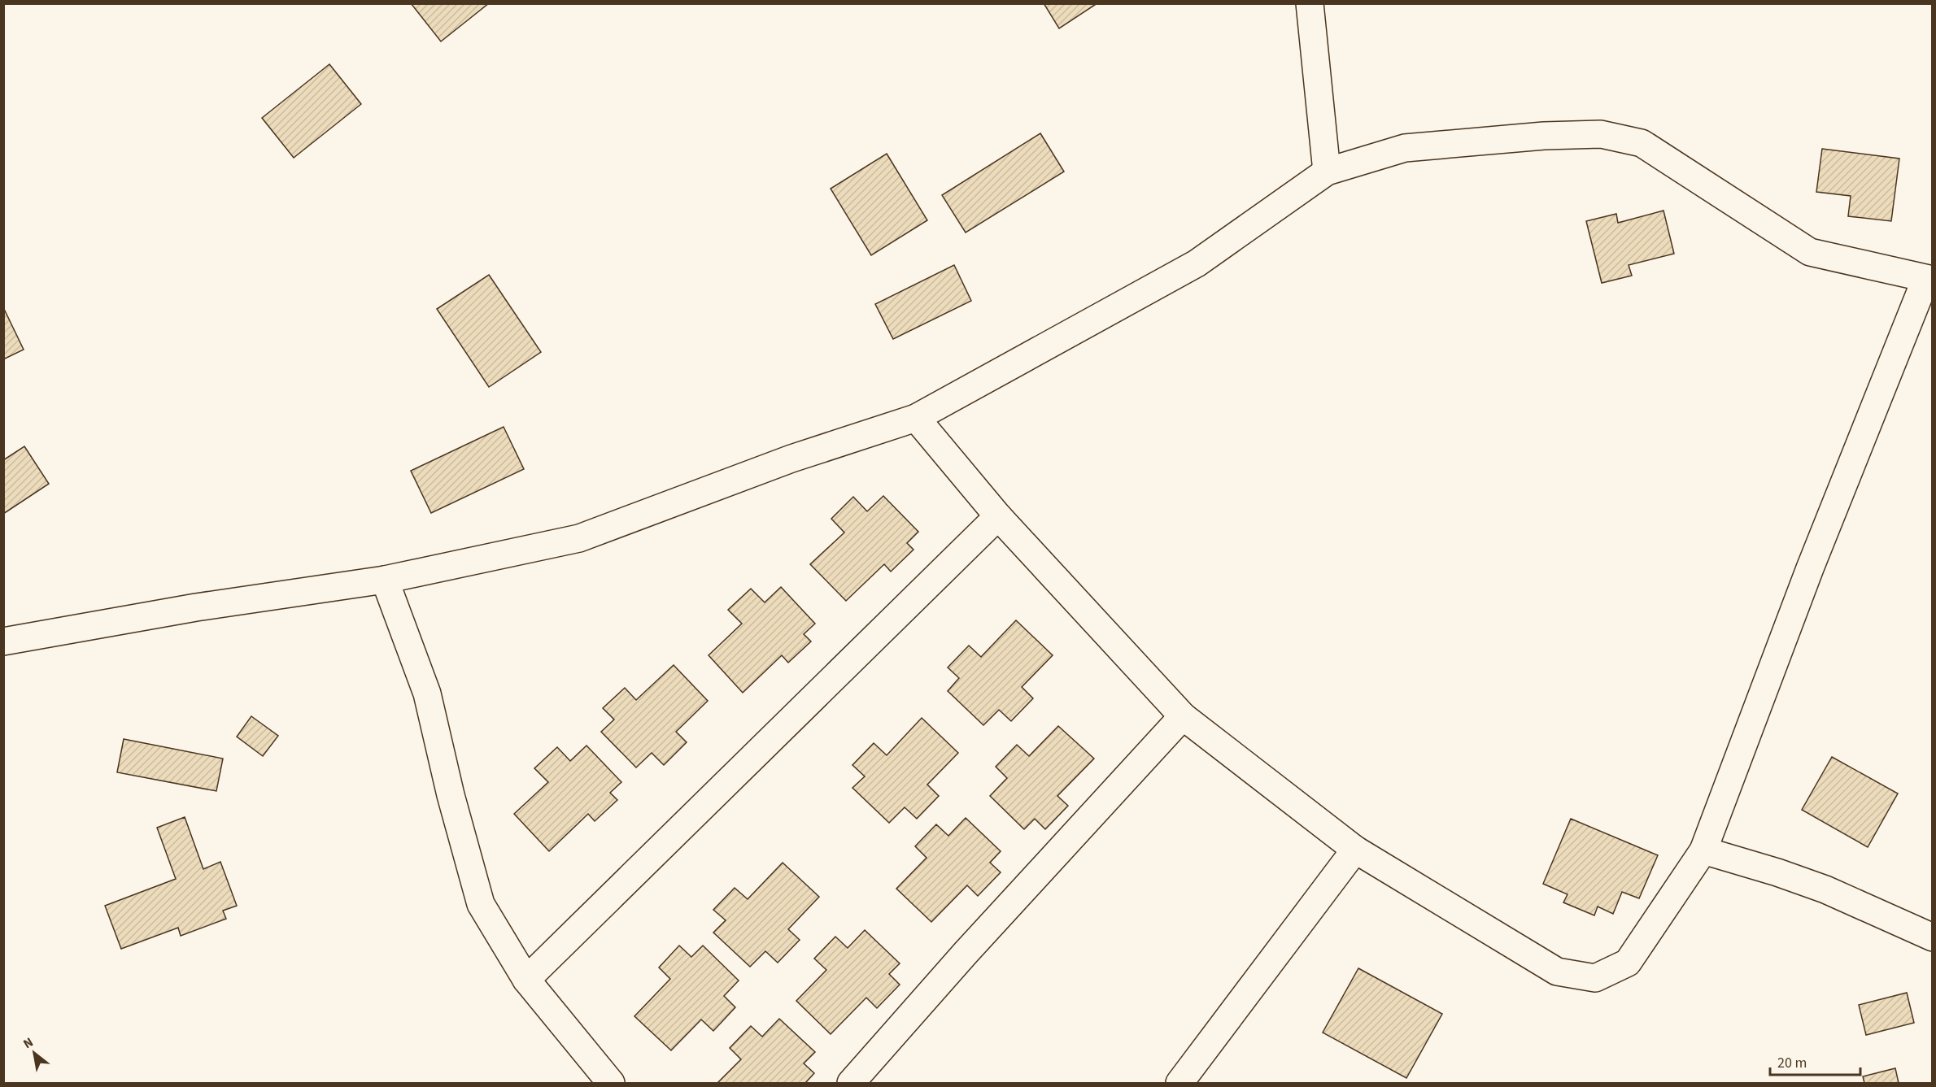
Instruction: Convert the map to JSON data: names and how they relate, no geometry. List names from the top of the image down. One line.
{"scale_bar":"20 m","north":"top left"}
